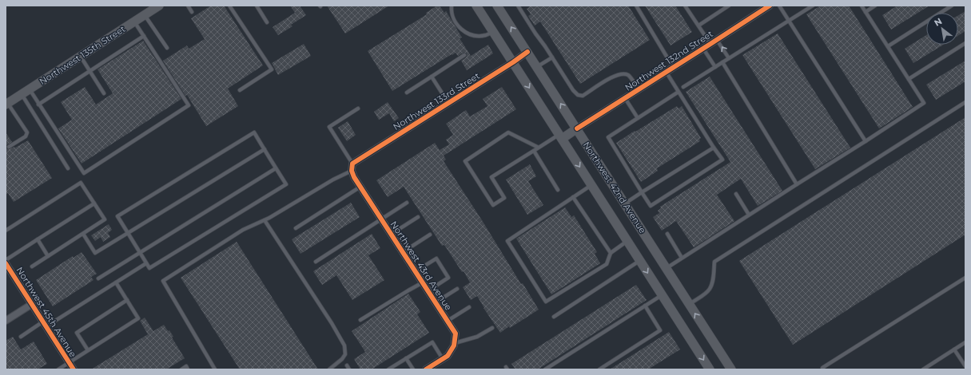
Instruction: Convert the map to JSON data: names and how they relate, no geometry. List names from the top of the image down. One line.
{"streets":{"main road":["Northwest 135th Street","Northwest 42nd Avenue"],"street":["Northwest 132nd Street","Northwest 133rd Street","Northwest 43rd Avenue","Northwest 45th Avenue"]},"crossings":[["Northwest 132nd Street","Northwest 42nd Avenue"],["Northwest 133rd Street","Northwest 42nd Avenue"]],"north":"top left"}
